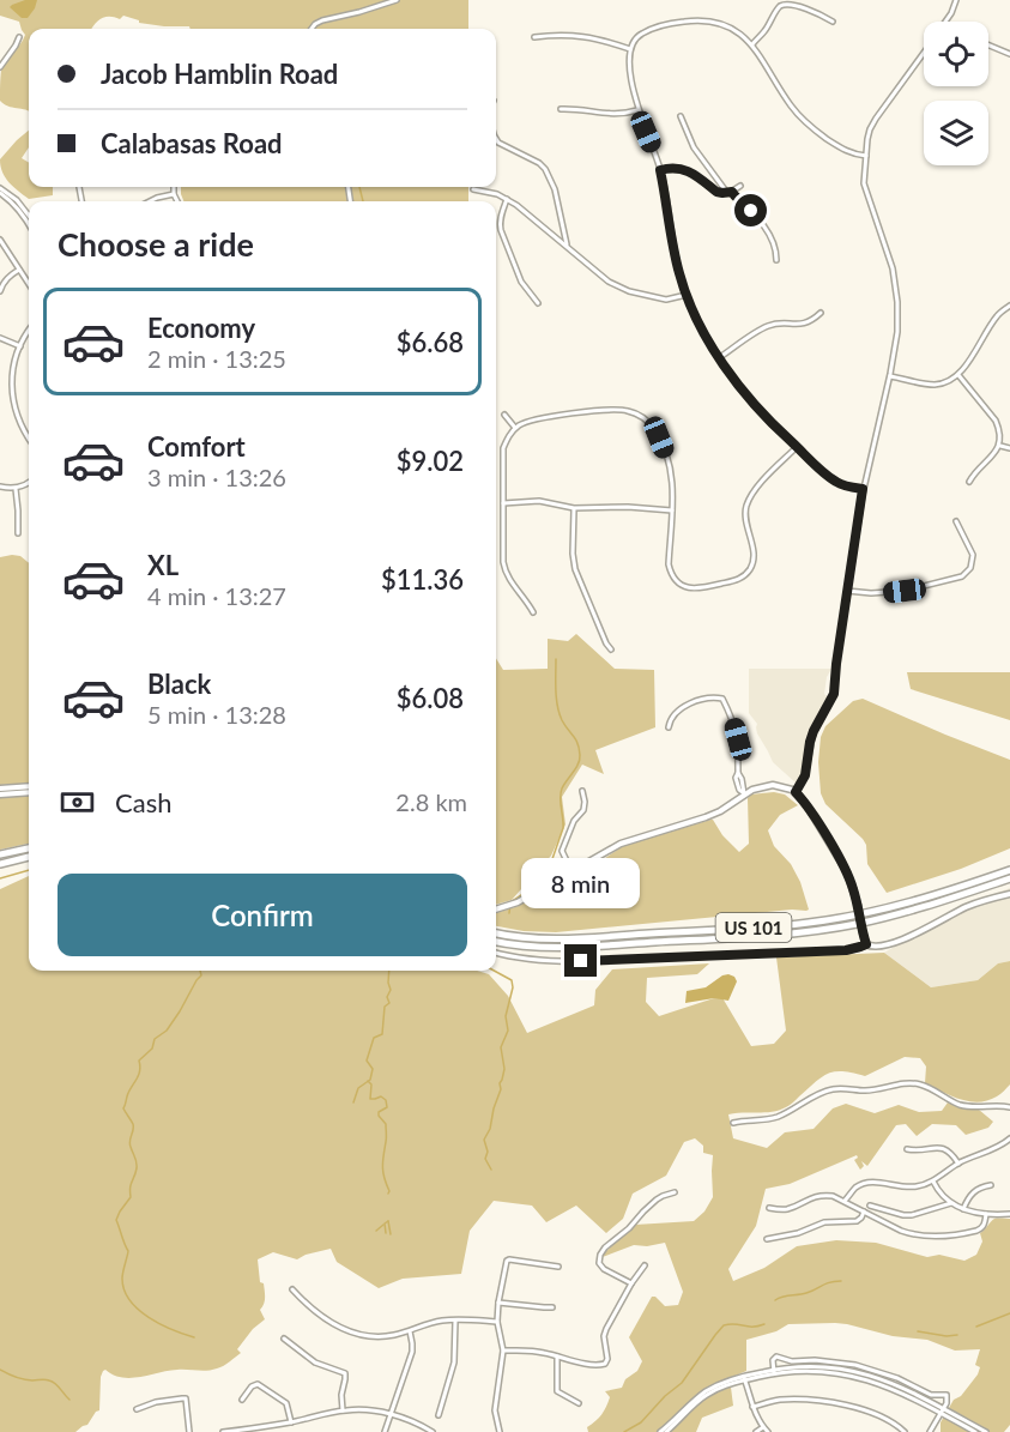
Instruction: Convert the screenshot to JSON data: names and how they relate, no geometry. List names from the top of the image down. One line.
{"streets":{"highway":["US 101"]},"page":{"banner":["Jacob Hamblin Road","Calabasas Road"],"heading":"Choose a ride","list":[{"name":"Economy","note":"2 min · 13:25","value":"$6.68"},{"name":"Comfort","note":"3 min · 13:26","value":"$9.02"},{"name":"XL","note":"4 min · 13:27","value":"$11.36"},{"name":"Black","note":"5 min · 13:28","value":"$6.08"}],"pay":["Cash","2.8 km"],"bubble":"8 min","buttons":"Confirm"}}
